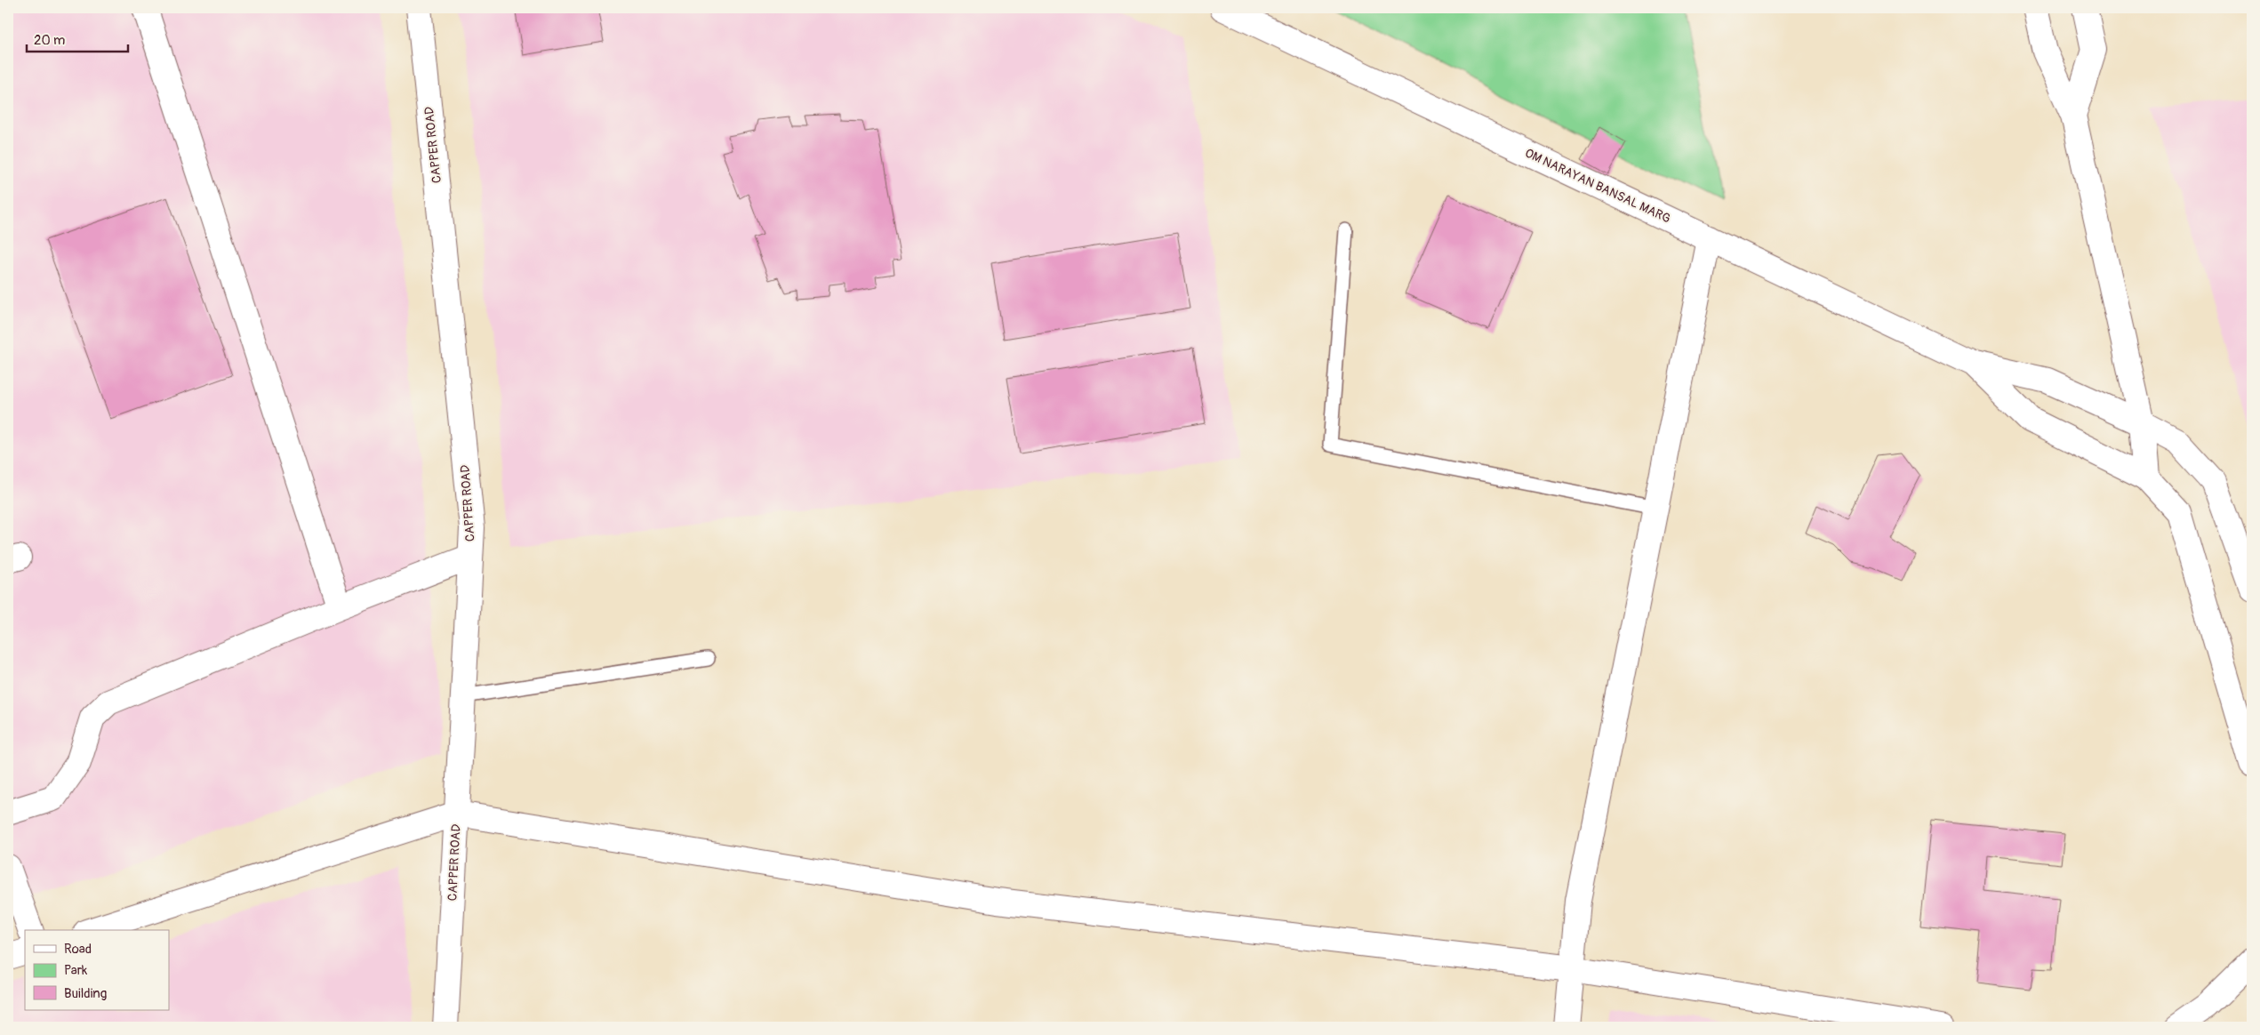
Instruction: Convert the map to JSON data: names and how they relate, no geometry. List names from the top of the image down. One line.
{"streets":{"street":["CAPPER ROAD","OM NARAYAN BANSAL MARG"]},"legend":["Road","Park","Building"],"scale_bar":"20 m"}
